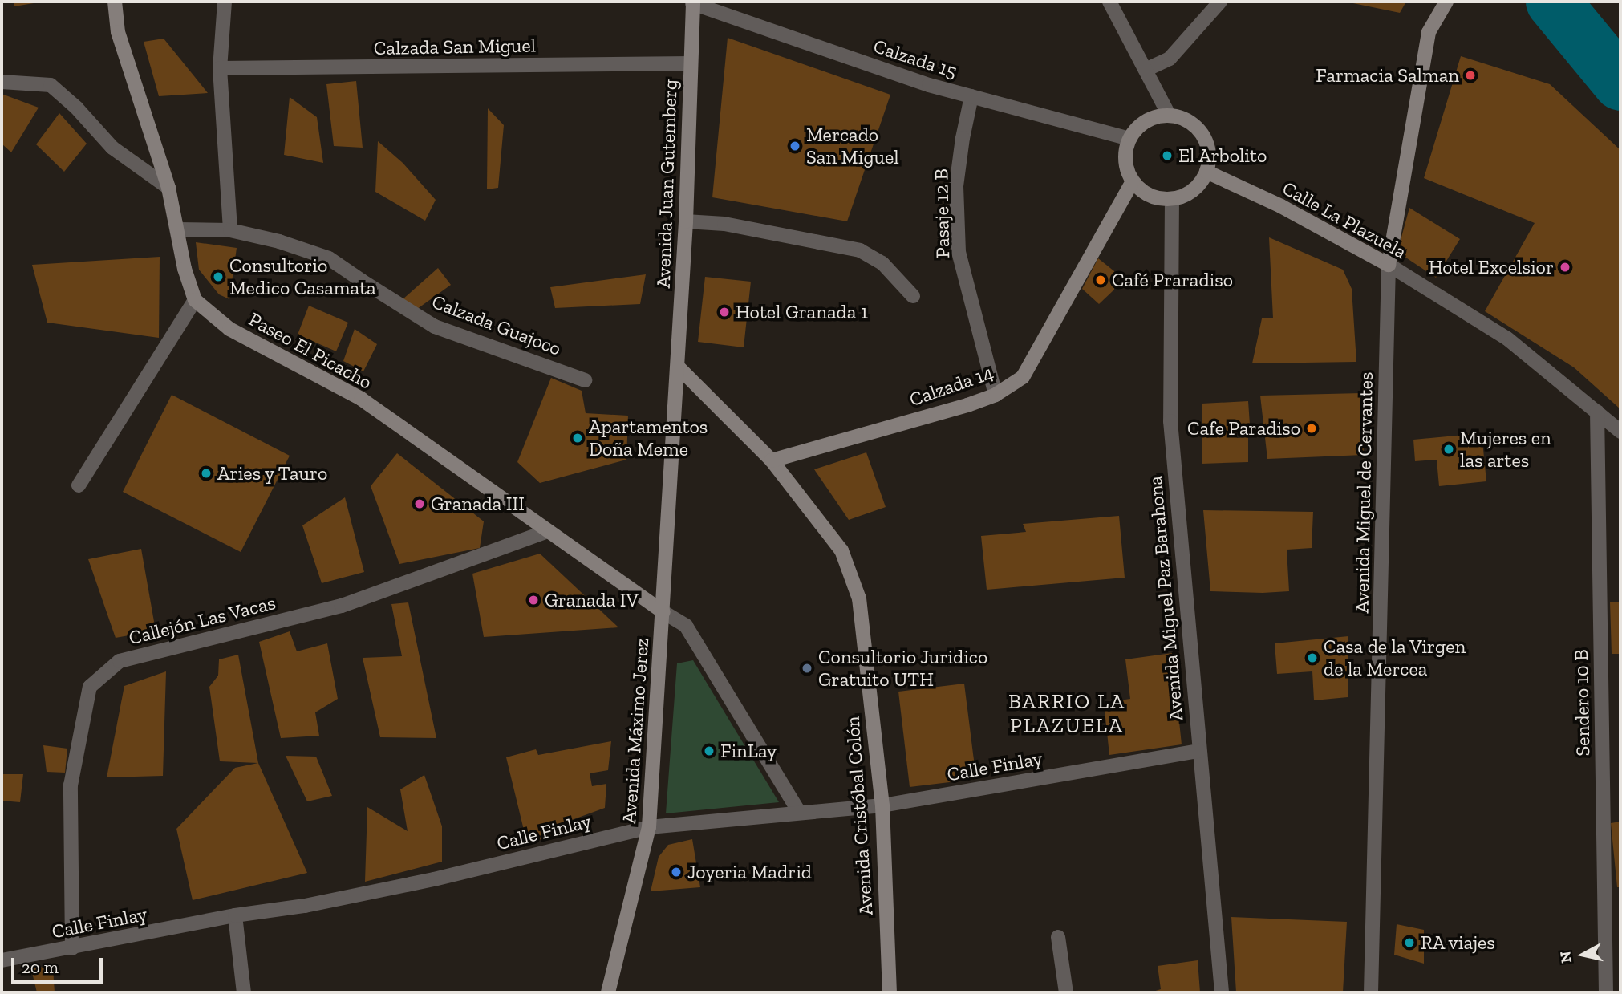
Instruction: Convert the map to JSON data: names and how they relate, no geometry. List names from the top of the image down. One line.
{"streets":{"street":["Calzada San Miguel","Calzada 15","Avenida Juan Gutemberg","Pasaje 12 B","Calle La Plazuela","Calzada Guajoco","Paseo El Picacho","Calzada 14","Avenida Miguel de Cervantes","Avenida Miguel Paz Barahona","Callejón Las Vacas","Sendero 10 B","Avenida Máximo Jerez","Calle Finlay","Avenida Cristóbal Colón"]},"crossings":[["Calzada San Miguel","Avenida Juan Gutemberg"],["Calzada 15","Avenida Juan Gutemberg"],["Calzada 15","Pasaje 12 B"],["Calzada 15","Calle La Plazuela"],["Calzada 15","Calzada 14"],["Calzada 15","Avenida Miguel Paz Barahona"],["Avenida Juan Gutemberg","Avenida Máximo Jerez"],["Avenida Juan Gutemberg","Avenida Cristóbal Colón"],["Pasaje 12 B","Calzada 14"],["Calle La Plazuela","Calzada 14"],["Calle La Plazuela","Avenida Miguel de Cervantes"],["Calle La Plazuela","Avenida Miguel Paz Barahona"],["Calle La Plazuela","Sendero 10 B"],["Paseo El Picacho","Callejón Las Vacas"],["Paseo El Picacho","Avenida Máximo Jerez"],["Calzada 14","Avenida Miguel Paz Barahona"],["Calzada 14","Avenida Cristóbal Colón"],["Avenida Miguel Paz Barahona","Calle Finlay"],["Callejón Las Vacas","Calle Finlay"],["Avenida Máximo Jerez","Calle Finlay"],["Avenida Máximo Jerez","Avenida Cristóbal Colón"],["Calle Finlay","Avenida Cristóbal Colón"]],"districts":["BARRIO LA PLAZUELA"],"places":["Farmacia Salman","Mercado San Miguel","El Arbolito","Hotel Excelsior","Consultorio Medico Casamata","Café Praradiso","Hotel Granada 1","Cafe Paradiso","Apartamentos Doña Meme","Mujeres en las artes","Aries y Tauro","Granada III","Granada IV","Casa de la Virgen de la Mercea","Consultorio Juridico Gratuito UTH","FinLay","Joyeria Madrid","RA viajes"],"scale_bar":"20 m","north":"left"}
